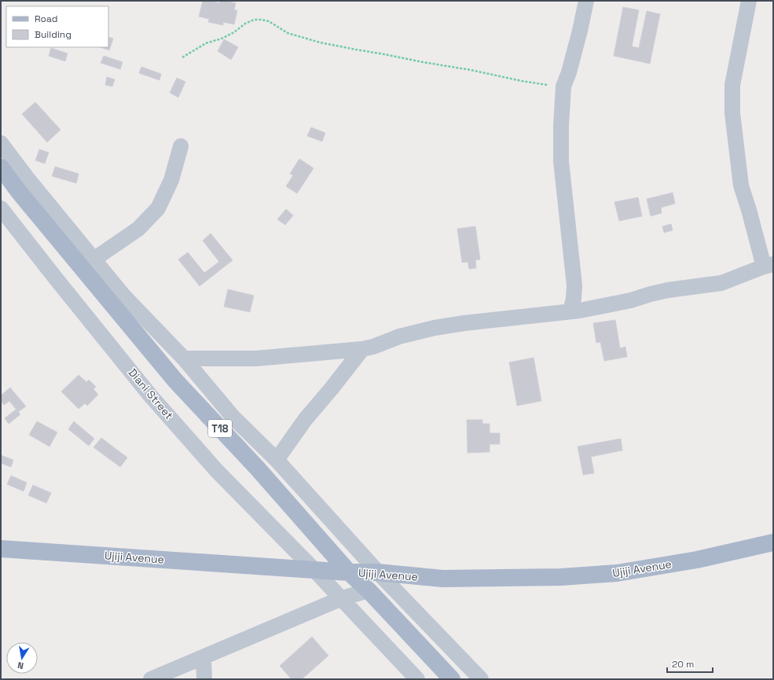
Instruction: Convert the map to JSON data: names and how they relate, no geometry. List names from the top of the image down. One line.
{"streets":{"main road":["T18","Ujiji Avenue"],"street":["Diani Street"]},"crossings":[["Diani Street","Ujiji Avenue"],["T18","Ujiji Avenue"]],"legend":["Road","Building"],"scale_bar":"20 m","north":"bottom"}
